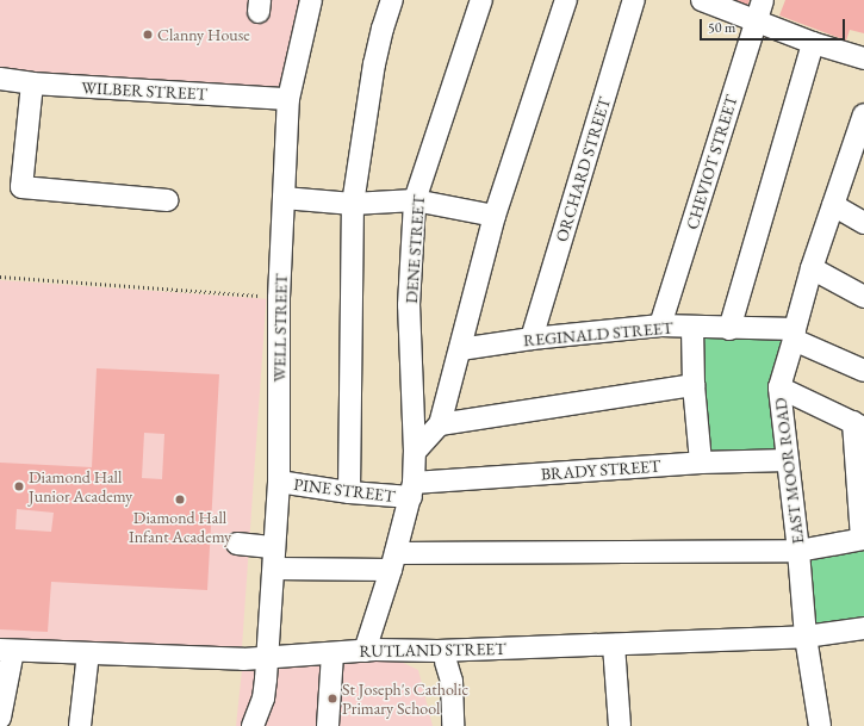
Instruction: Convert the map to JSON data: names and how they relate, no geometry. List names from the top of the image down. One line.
{"streets":{"street":["WILBER STREET","CHEVIOT STREET","ORCHARD STREET","DENE STREET","WELL STREET","REGINALD STREET","BRADY STREET","EAST MOOR ROAD","PINE STREET","RUTLAND STREET"]},"crossings":[["WILBER STREET","WELL STREET"],["CHEVIOT STREET","REGINALD STREET"],["ORCHARD STREET","REGINALD STREET"],["DENE STREET","BRADY STREET"],["DENE STREET","PINE STREET"],["DENE STREET","RUTLAND STREET"],["WELL STREET","PINE STREET"],["WELL STREET","RUTLAND STREET"],["REGINALD STREET","EAST MOOR ROAD"],["BRADY STREET","EAST MOOR ROAD"],["BRADY STREET","PINE STREET"],["EAST MOOR ROAD","RUTLAND STREET"]],"places":["Clanny House","Diamond Hall Junior Academy","Diamond Hall Infant Academy","St Joseph's Catholic Primary School"],"scale_bar":"50 m"}
